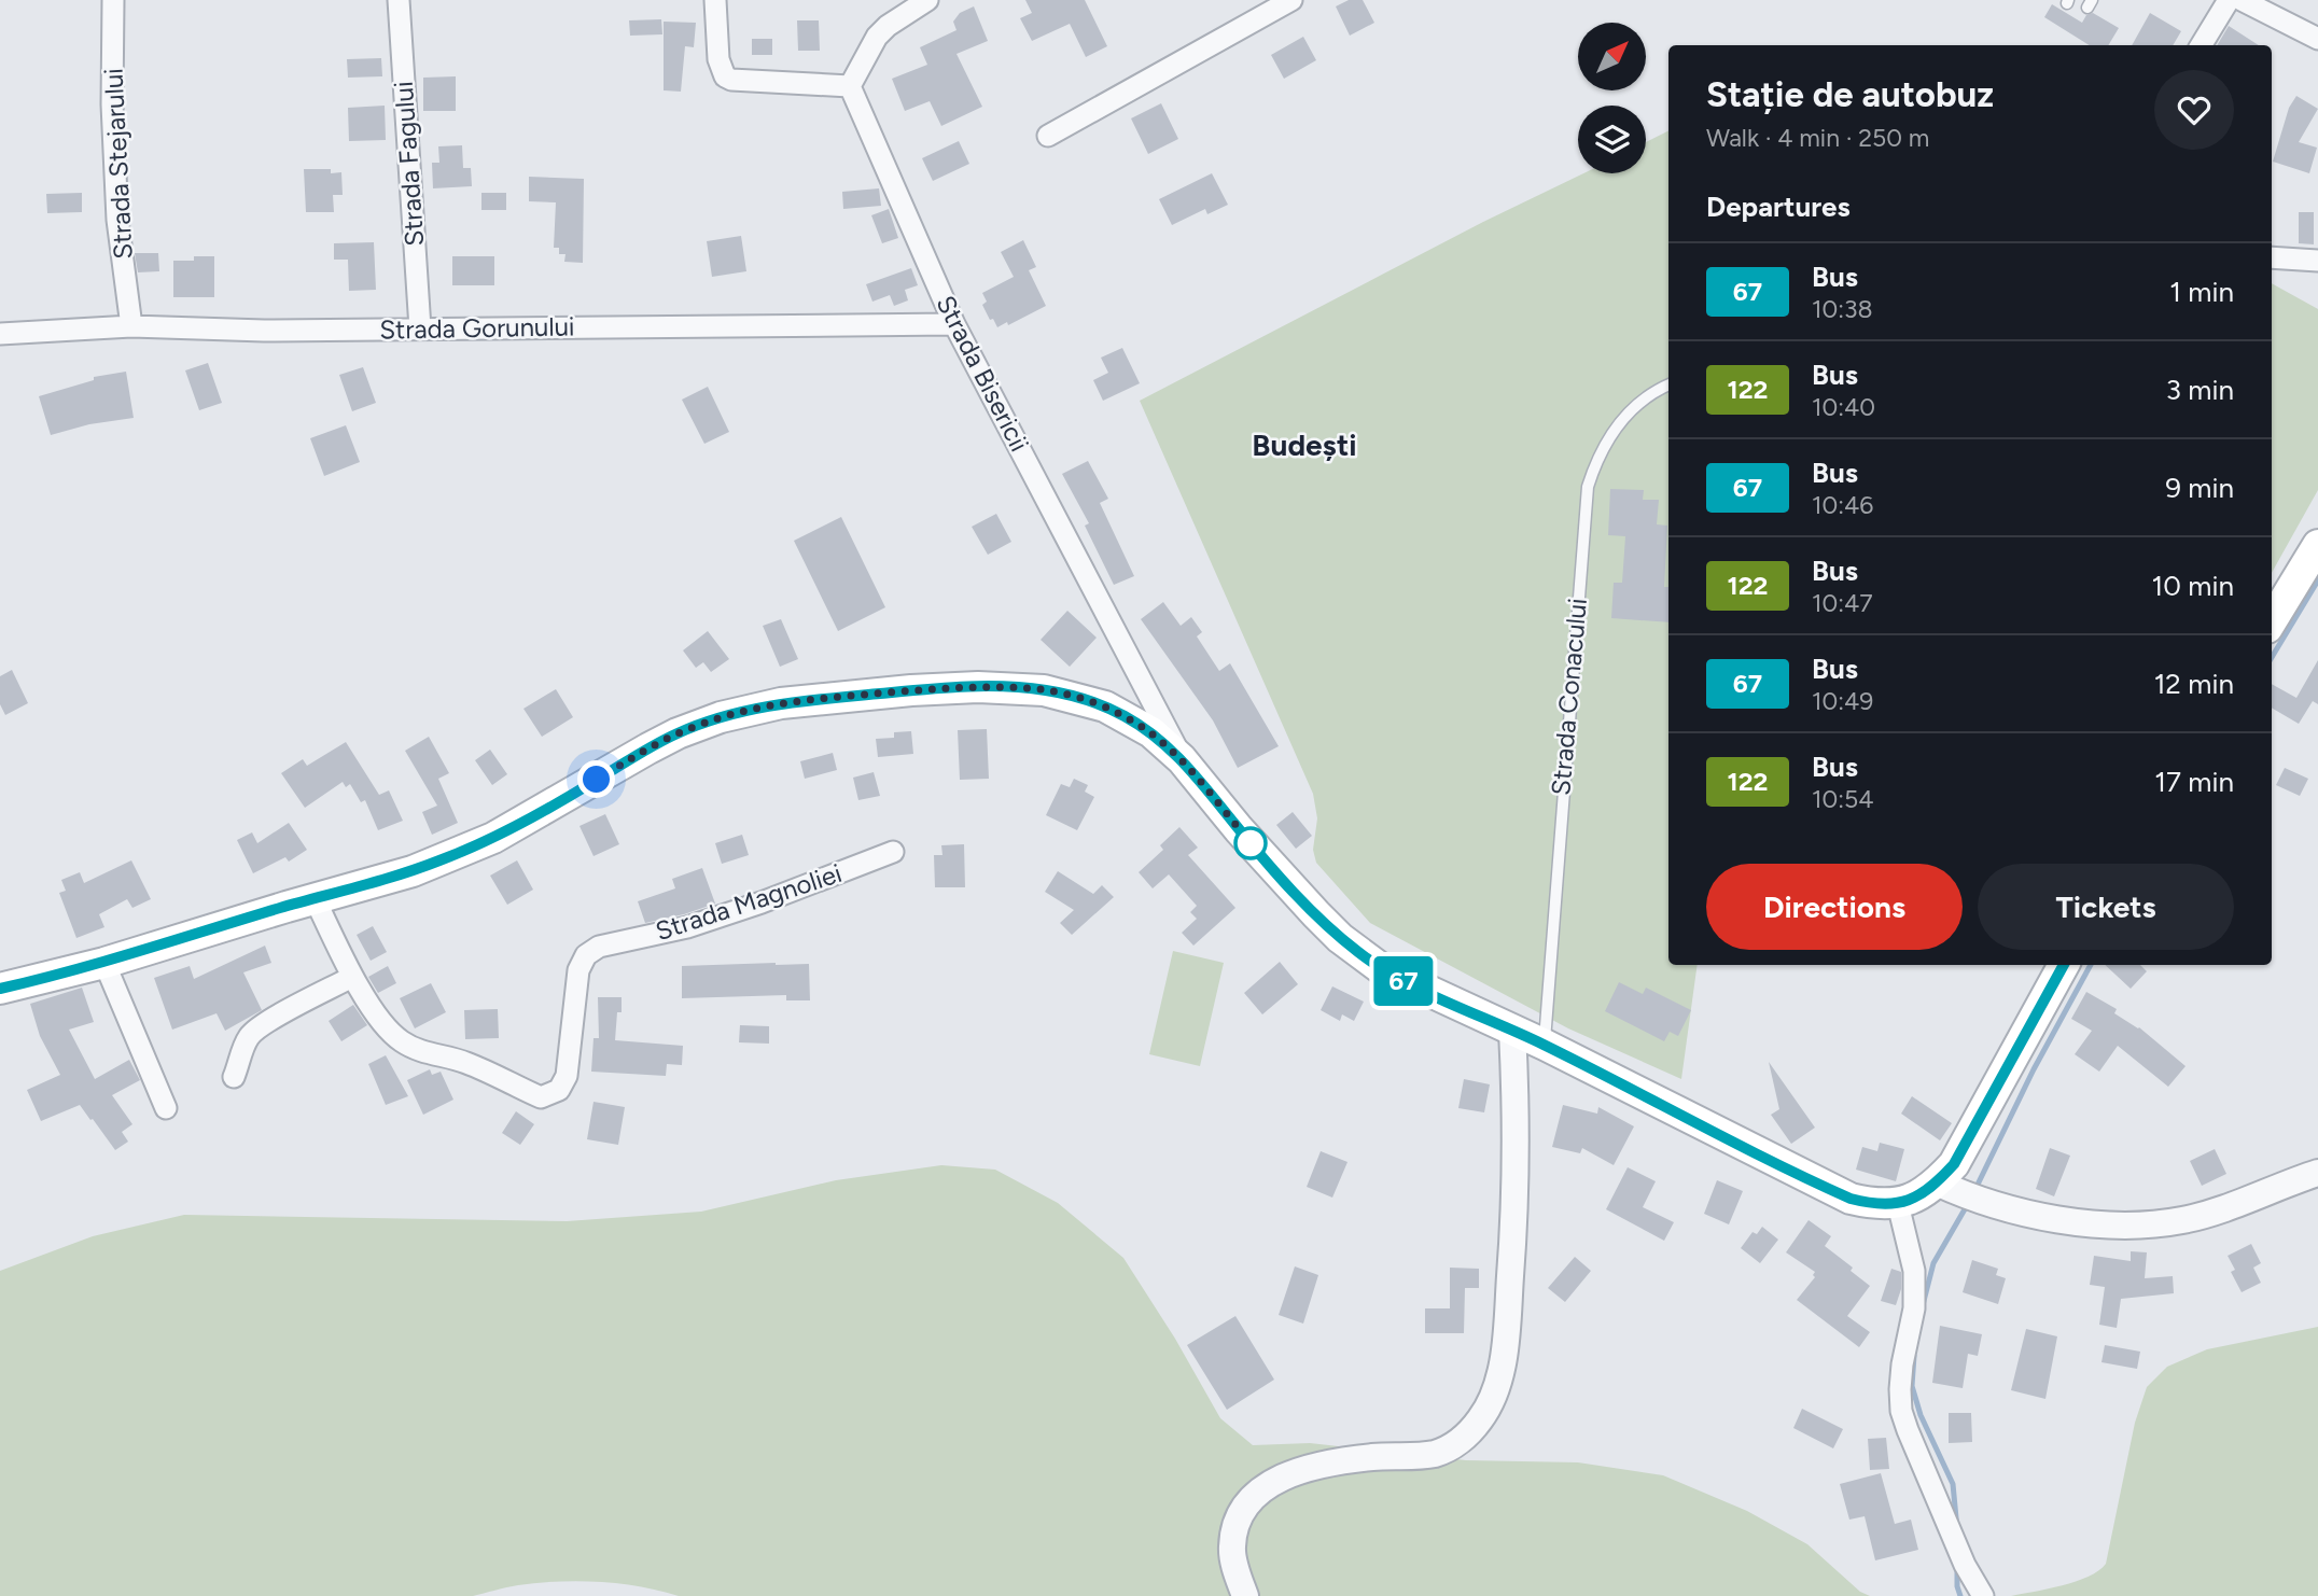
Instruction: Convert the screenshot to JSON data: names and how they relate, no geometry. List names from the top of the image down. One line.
{"streets":{"street":["Strada Stejarului","Strada Fagului","Strada Gorunului","Strada Bisericii","Strada Magnoliei"],"lane":["Strada Conacului"]},"crossings":[["Strada Stejarului","Strada Gorunului"],["Strada Fagului","Strada Gorunului"],["Strada Gorunului","Strada Bisericii"]],"districts":["Budești"],"lines":["bus line 67"],"north":"top right","page":{"on_map":"67","heading":[["Stație de autobuz","Walk · 4 min · 250 m"],"Departures"],"list":[{"mark":"67","name":"Bus","note":"10:38","value":"1 min"},{"mark":"122","name":"Bus","note":"10:40","value":"3 min"},{"mark":"67","name":"Bus","note":"10:46","value":"9 min"},{"mark":"122","name":"Bus","note":"10:47","value":"10 min"},{"mark":"67","name":"Bus","note":"10:49","value":"12 min"},{"mark":"122","name":"Bus","note":"10:54","value":"17 min"}],"buttons":["Directions","Tickets"]}}
